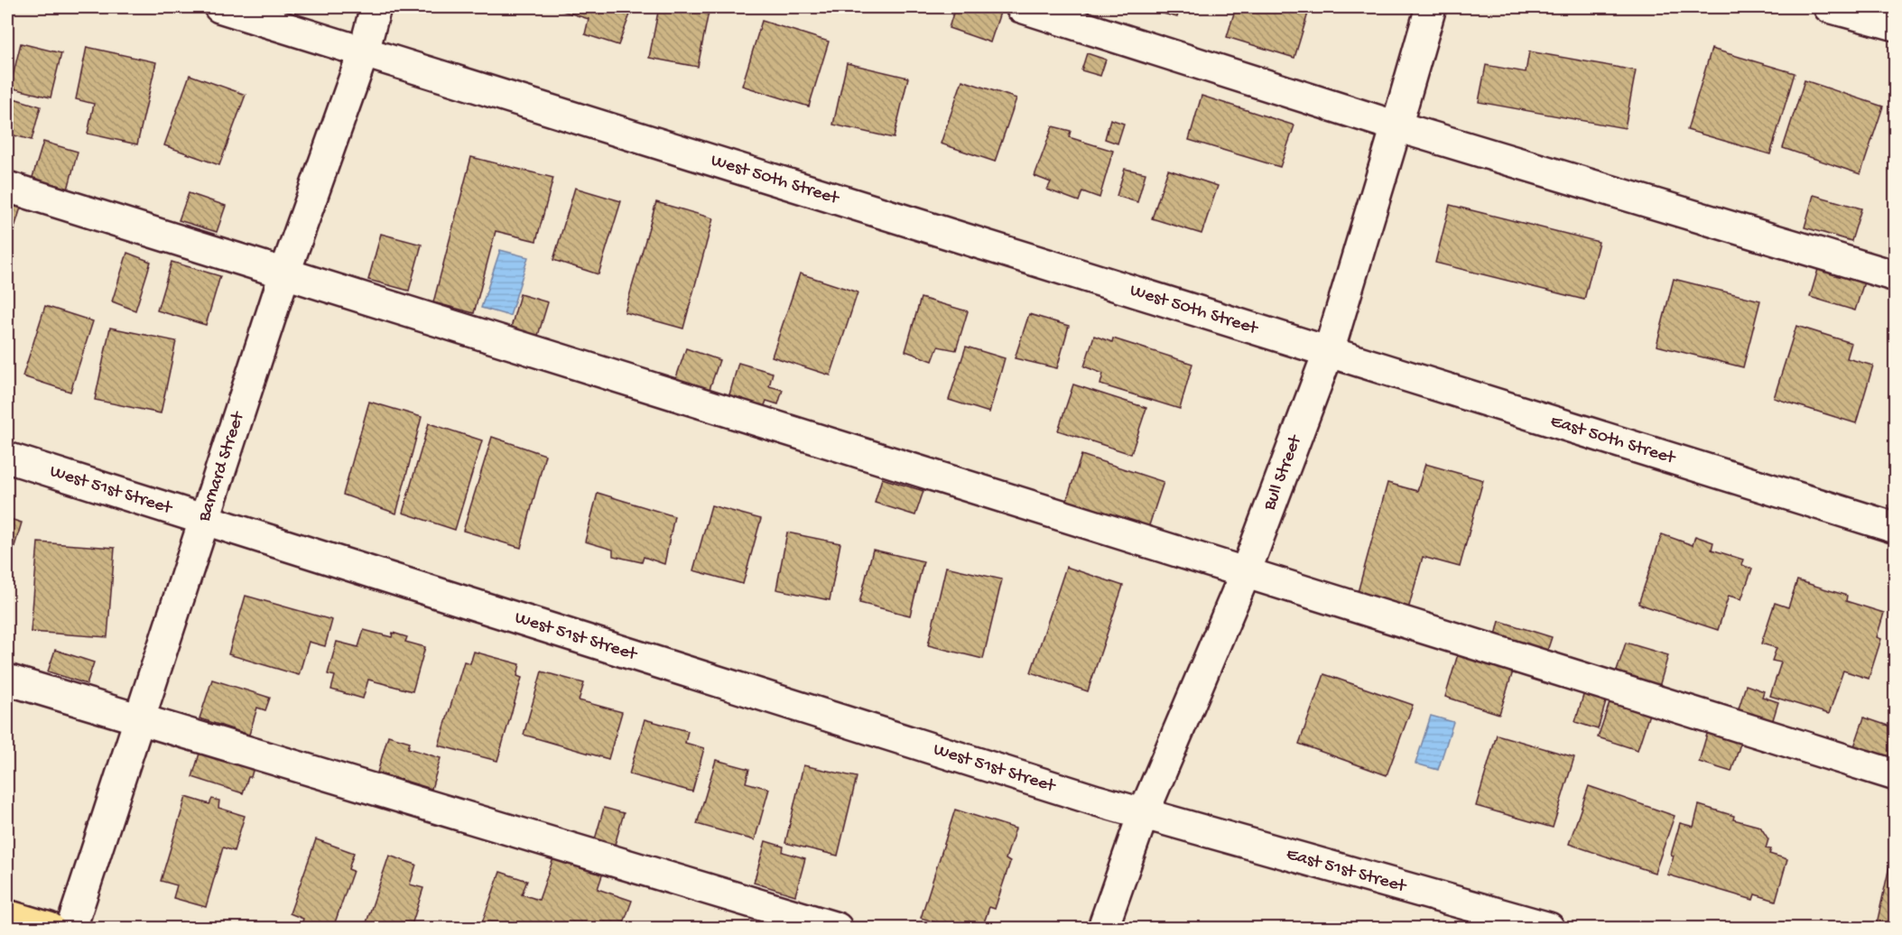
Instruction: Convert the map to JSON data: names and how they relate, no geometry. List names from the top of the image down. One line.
{"streets":{"street":["West 50th Street","East 50th Street","Barnard Street","Bull Street","West 51st Street","East 51st Street"]},"crossings":[["West 50th Street","East 50th Street"],["West 50th Street","Barnard Street"],["West 50th Street","Bull Street"],["East 50th Street","Bull Street"],["Barnard Street","West 51st Street"],["Bull Street","West 51st Street"],["Bull Street","East 51st Street"],["West 51st Street","East 51st Street"]]}
